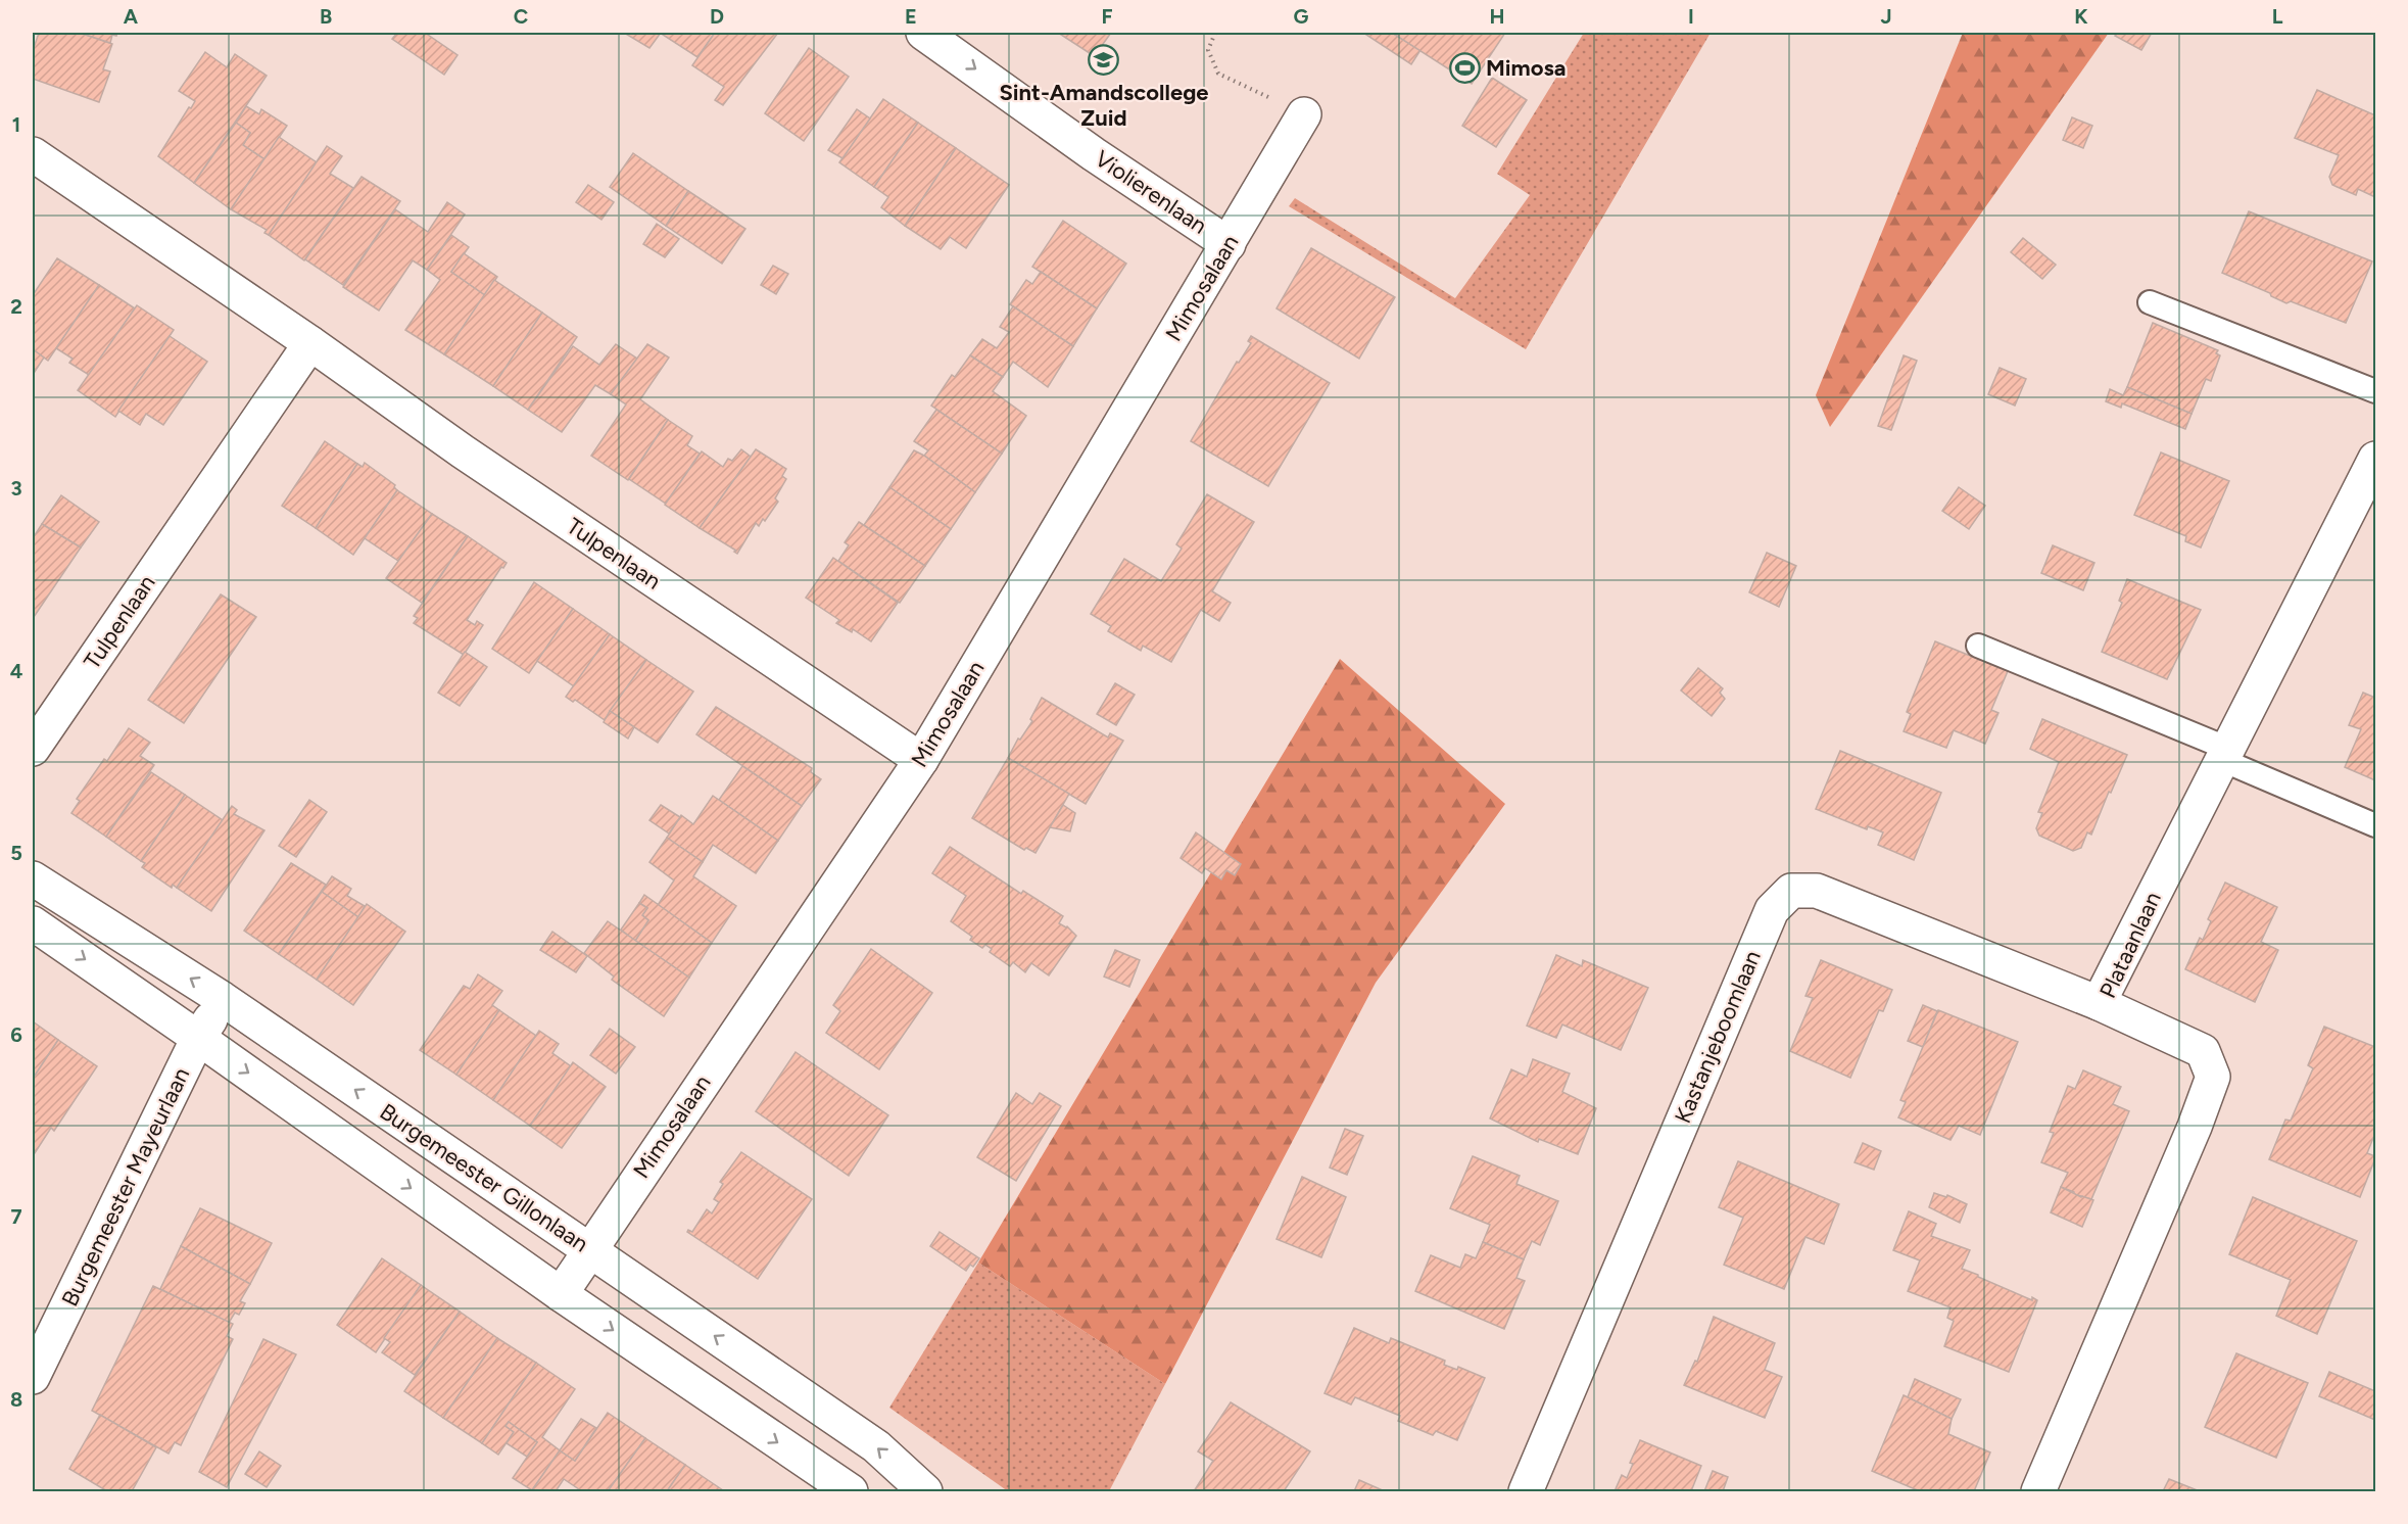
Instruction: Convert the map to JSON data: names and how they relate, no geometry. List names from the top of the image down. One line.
{"streets":{"street":["Violierenlaan","Mimosalaan","Tulpenlaan","Plataanlaan","Kastanjeboomlaan","Burgemeester Gillonlaan","Burgemeester Mayeurlaan"]},"crossings":[["Violierenlaan","Mimosalaan"],["Mimosalaan","Tulpenlaan"],["Mimosalaan","Burgemeester Gillonlaan"],["Plataanlaan","Kastanjeboomlaan"],["Burgemeester Gillonlaan","Burgemeester Mayeurlaan"]],"one_way":["Violierenlaan"],"places":{"school or university":["Sint-Amandscollege Zuid"],"sports":["Mimosa"]},"grid":{"columns":["A","B","C","D","E","F","G","H","I","J","K","L"],"rows":["1","2","3","4","5","6","7","8"]}}
